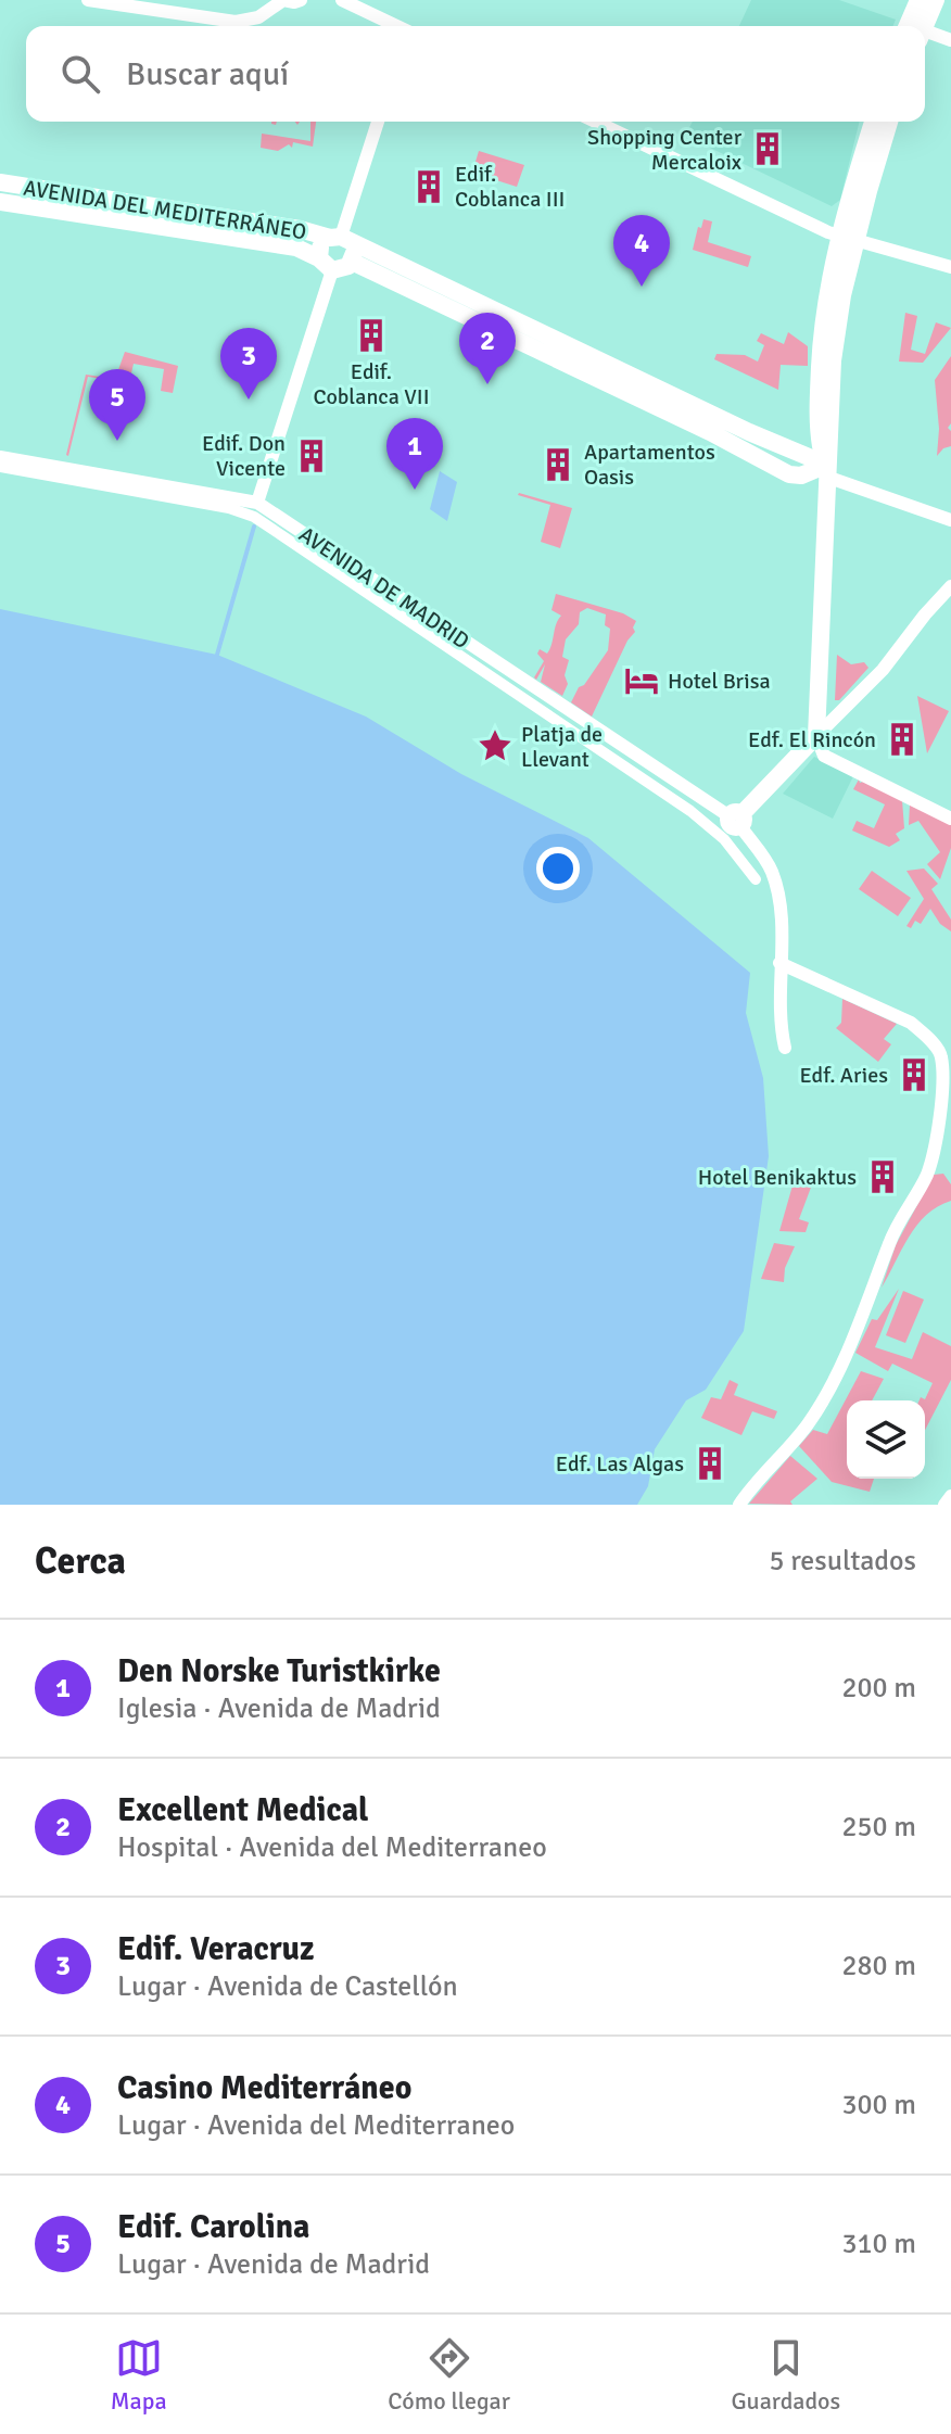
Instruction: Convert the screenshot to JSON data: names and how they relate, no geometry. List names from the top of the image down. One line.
{"streets":{"street":["AVENIDA DEL MEDITERRÁNEO","AVENIDA DE MADRID"]},"places":{"building":["Shopping Center Mercaloix","Edif. Coblanca III","Edif. Coblanca VII","Edif. Don Vicente","Apartamentos Oasis","Edf. El Rincón","Edf. Aries","Hotel Benikaktus","Edf. Las Algas"],"hotel":["Hotel Brisa"],"place":["Platja de Llevant"]},"page":{"search":"Buscar aquí","pins":["4","2","3","5","1"],"heading":["Cerca","5 resultados"],"list":[{"mark":"1","name":"Den Norske Turistkirke","note":"Iglesia · Avenida de Madrid","value":"200 m"},{"mark":"2","name":"Excellent Medical","note":"Hospital · Avenida del Mediterraneo","value":"250 m"},{"mark":"3","name":"Edif. Veracruz","note":"Lugar · Avenida de Castellón","value":"280 m"},{"mark":"4","name":"Casino Mediterráneo","note":"Lugar · Avenida del Mediterraneo","value":"300 m"},{"mark":"5","name":"Edif. Carolina","note":"Lugar · Avenida de Madrid","value":"310 m"}],"nav":["Mapa","Cómo llegar","Guardados"]}}
